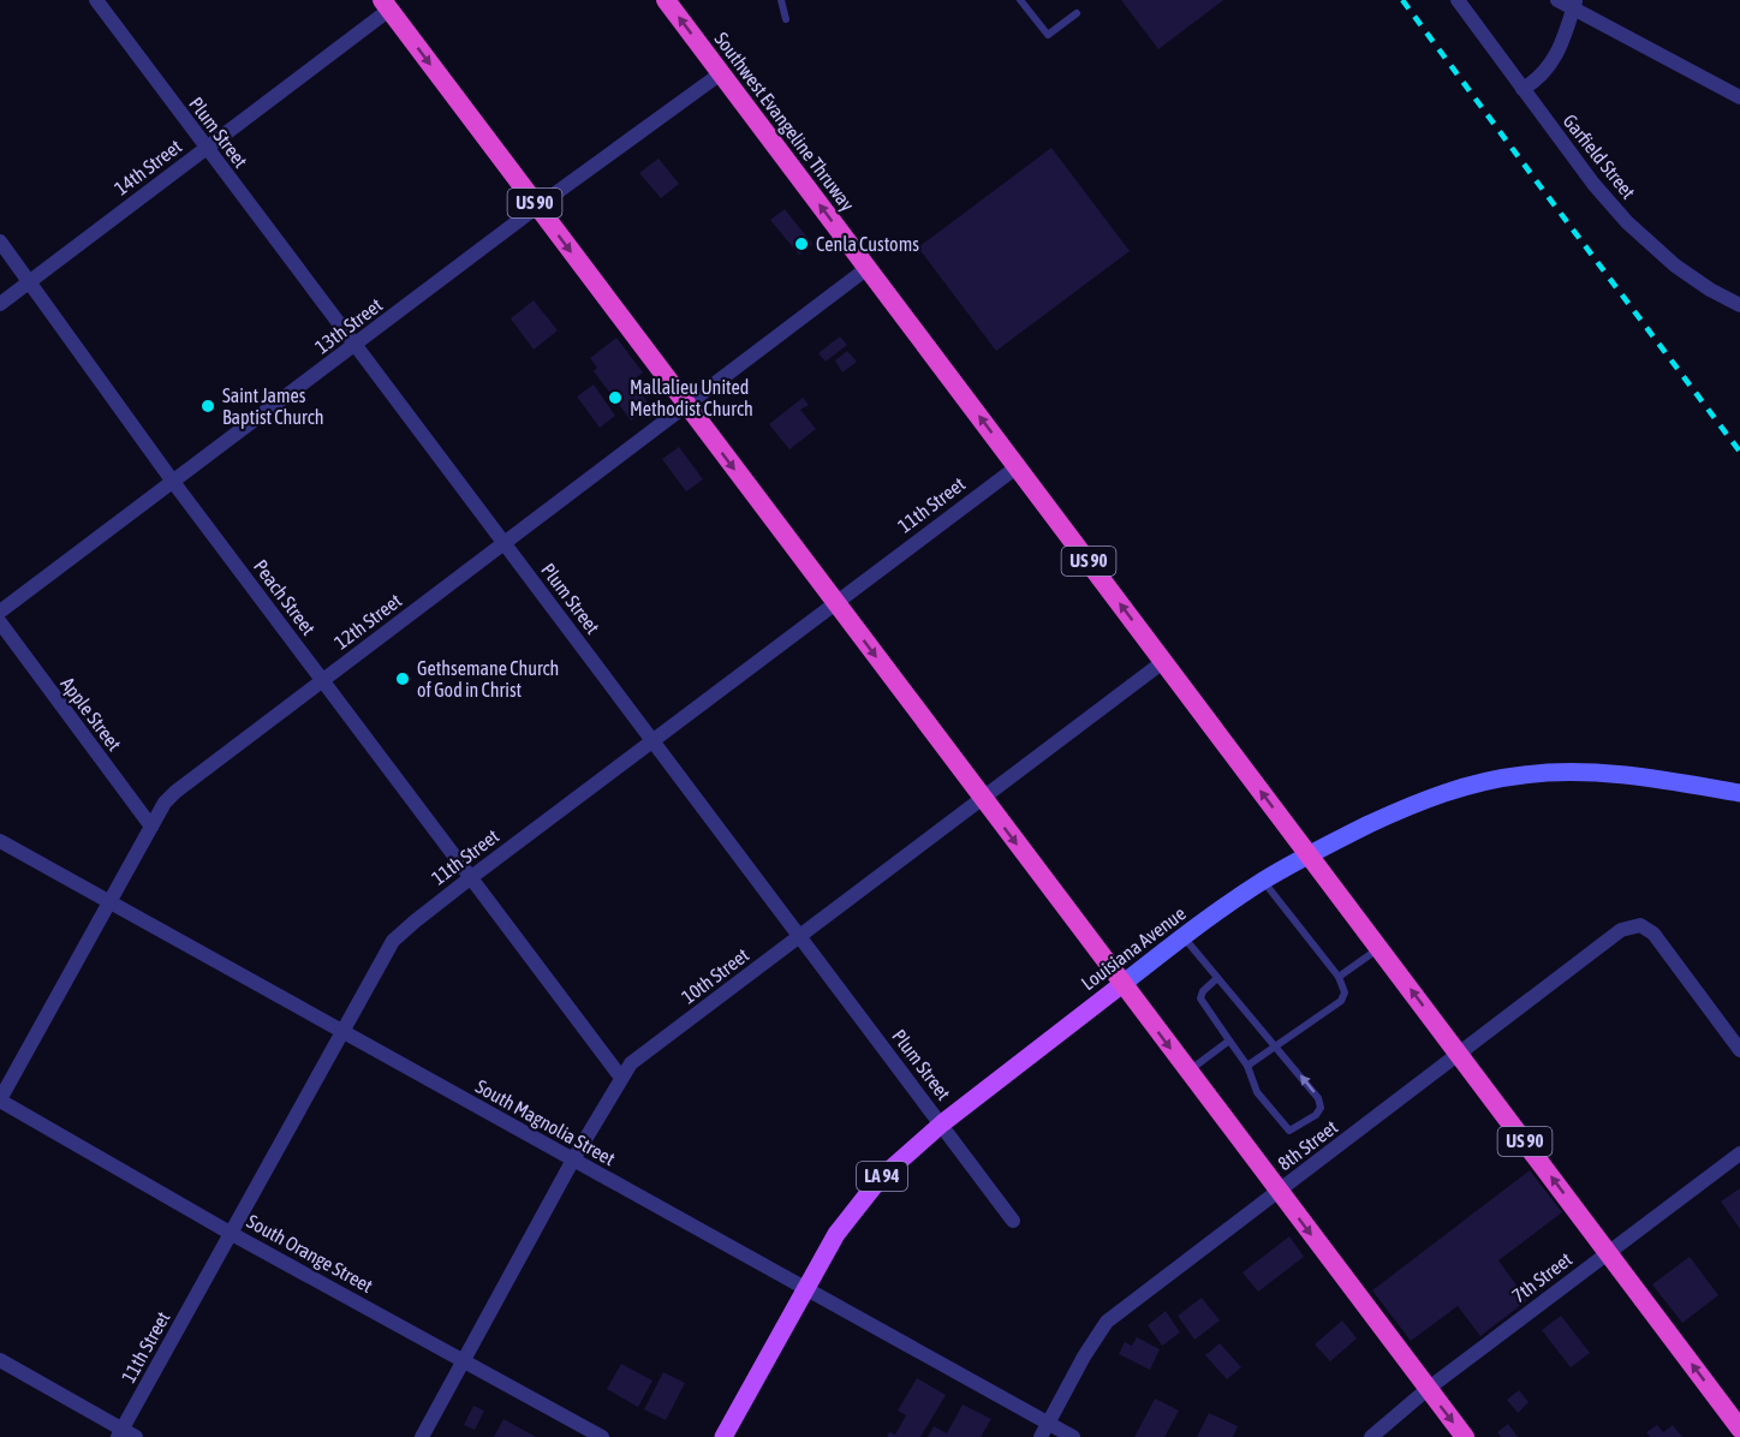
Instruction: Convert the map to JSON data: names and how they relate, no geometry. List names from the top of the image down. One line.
{"streets":{"highway":["Southwest Evangeline Thruway","US 90"],"main road":["Louisiana Avenue","LA 94"],"street":["Plum Street","Garfield Street","14th Street","13th Street","11th Street","Peach Street","12th Street","Apple Street","10th Street","South Magnolia Street","8th Street","South Orange Street","7th Street"]},"crossings":[["Southwest Evangeline Thruway","US 90"],["Southwest Evangeline Thruway","13th Street"],["Southwest Evangeline Thruway","12th Street"],["Plum Street","14th Street"],["Plum Street","13th Street"],["Plum Street","11th Street"],["Plum Street","12th Street"],["Plum Street","Louisiana Avenue"],["Plum Street","10th Street"],["14th Street","US 90"],["14th Street","Peach Street"],["US 90","13th Street"],["US 90","11th Street"],["US 90","12th Street"],["US 90","Louisiana Avenue"],["US 90","10th Street"],["US 90","8th Street"],["US 90","7th Street"],["13th Street","Peach Street"],["11th Street","Peach Street"],["11th Street","South Magnolia Street"],["11th Street","South Orange Street"],["Peach Street","12th Street"],["Peach Street","10th Street"],["12th Street","Apple Street"],["12th Street","South Magnolia Street"],["12th Street","South Orange Street"],["Louisiana Avenue","South Magnolia Street"],["10th Street","South Magnolia Street"],["10th Street","South Orange Street"],["South Magnolia Street","8th Street"]],"one_way":["Southwest Evangeline Thruway"],"places":["Cenla Customs","Mallalieu United Methodist Church","Saint James Baptist Church","Gethsemane Church of God in Christ"]}
